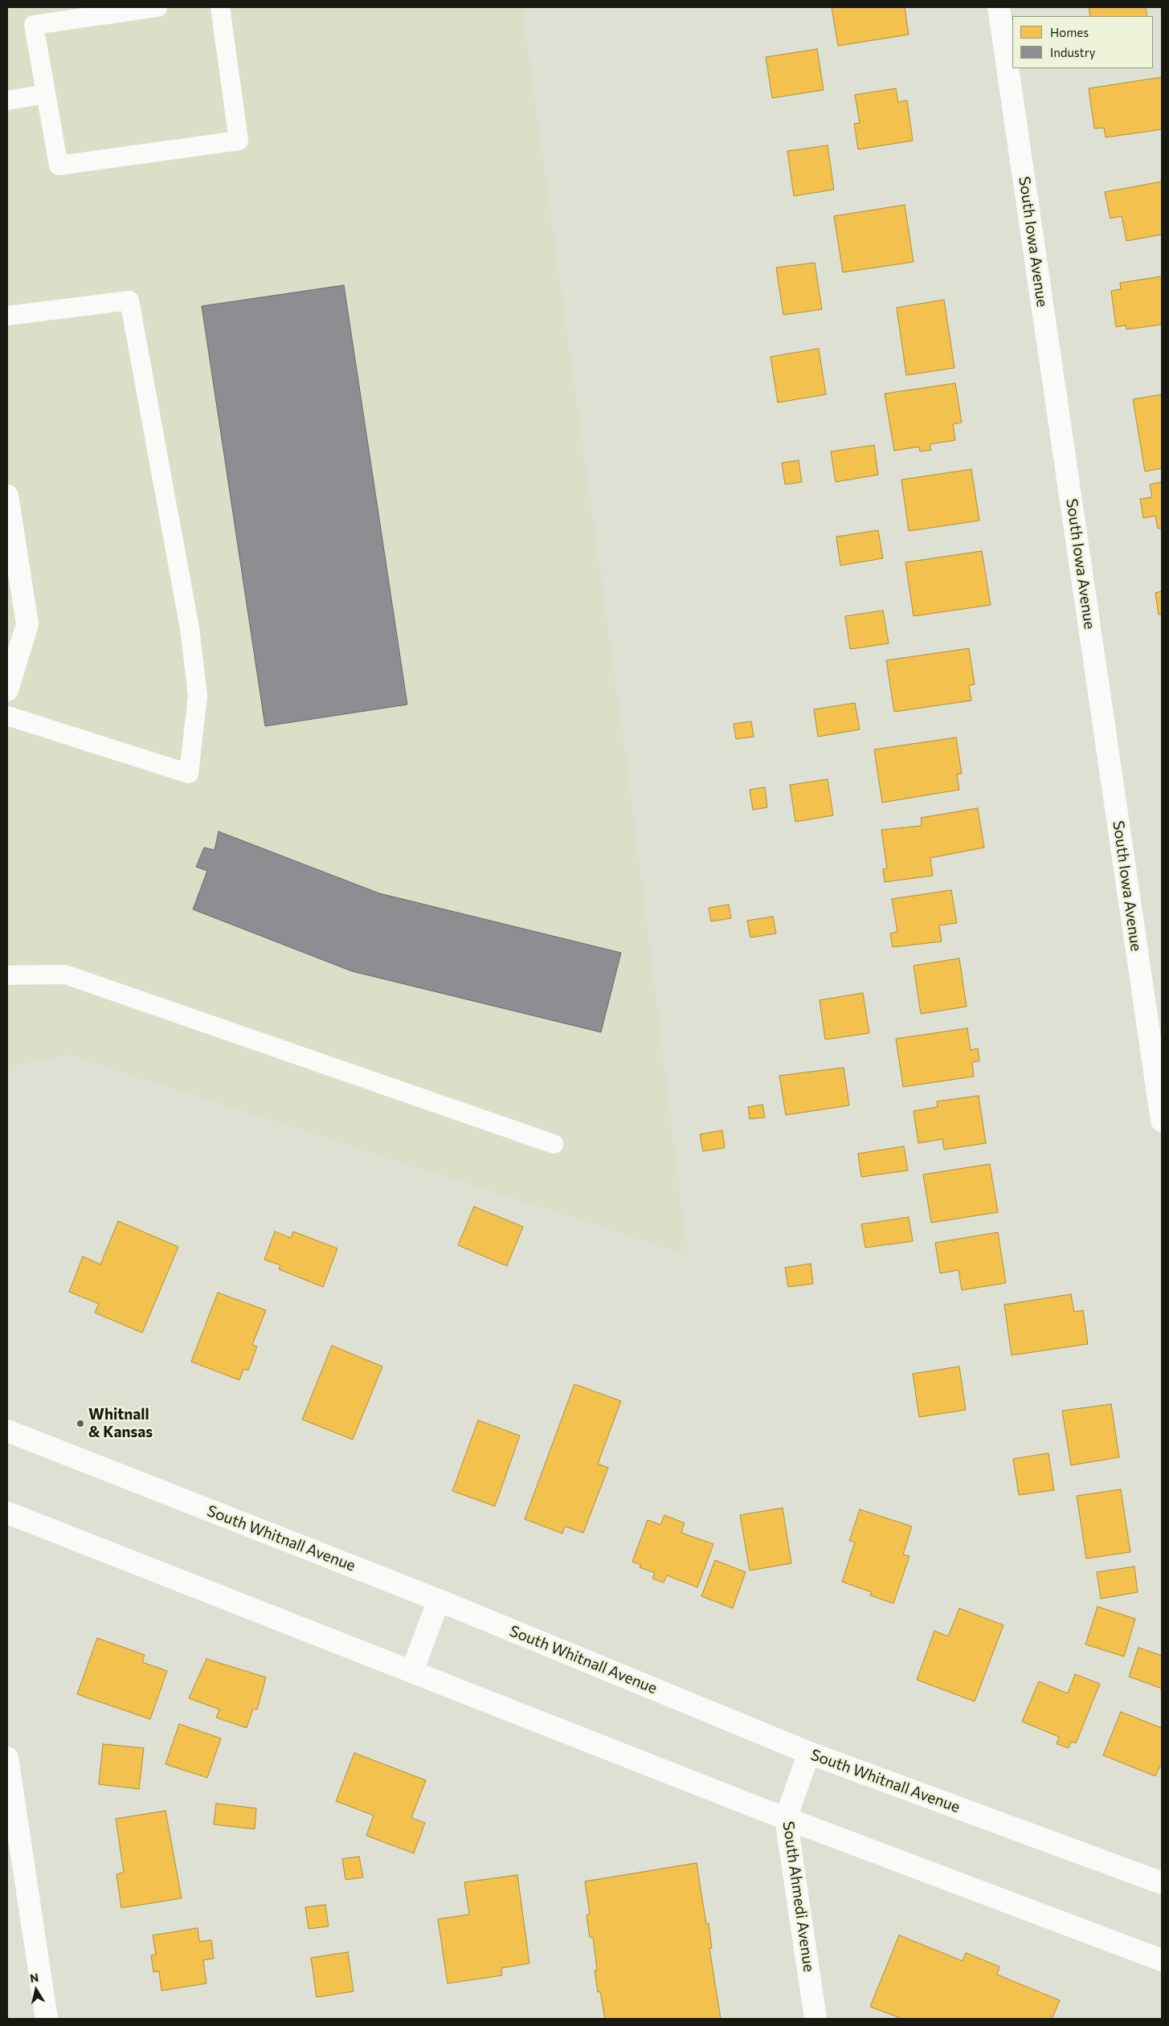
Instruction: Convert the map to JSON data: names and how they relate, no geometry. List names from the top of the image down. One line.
{"streets":{"street":["South Iowa Avenue","South Whitnall Avenue","South Ahmedi Avenue"]},"crossings":[["South Whitnall Avenue","South Ahmedi Avenue"]],"places":["Whitnall & Kansas"],"legend":["Homes","Industry"],"north":"top"}
